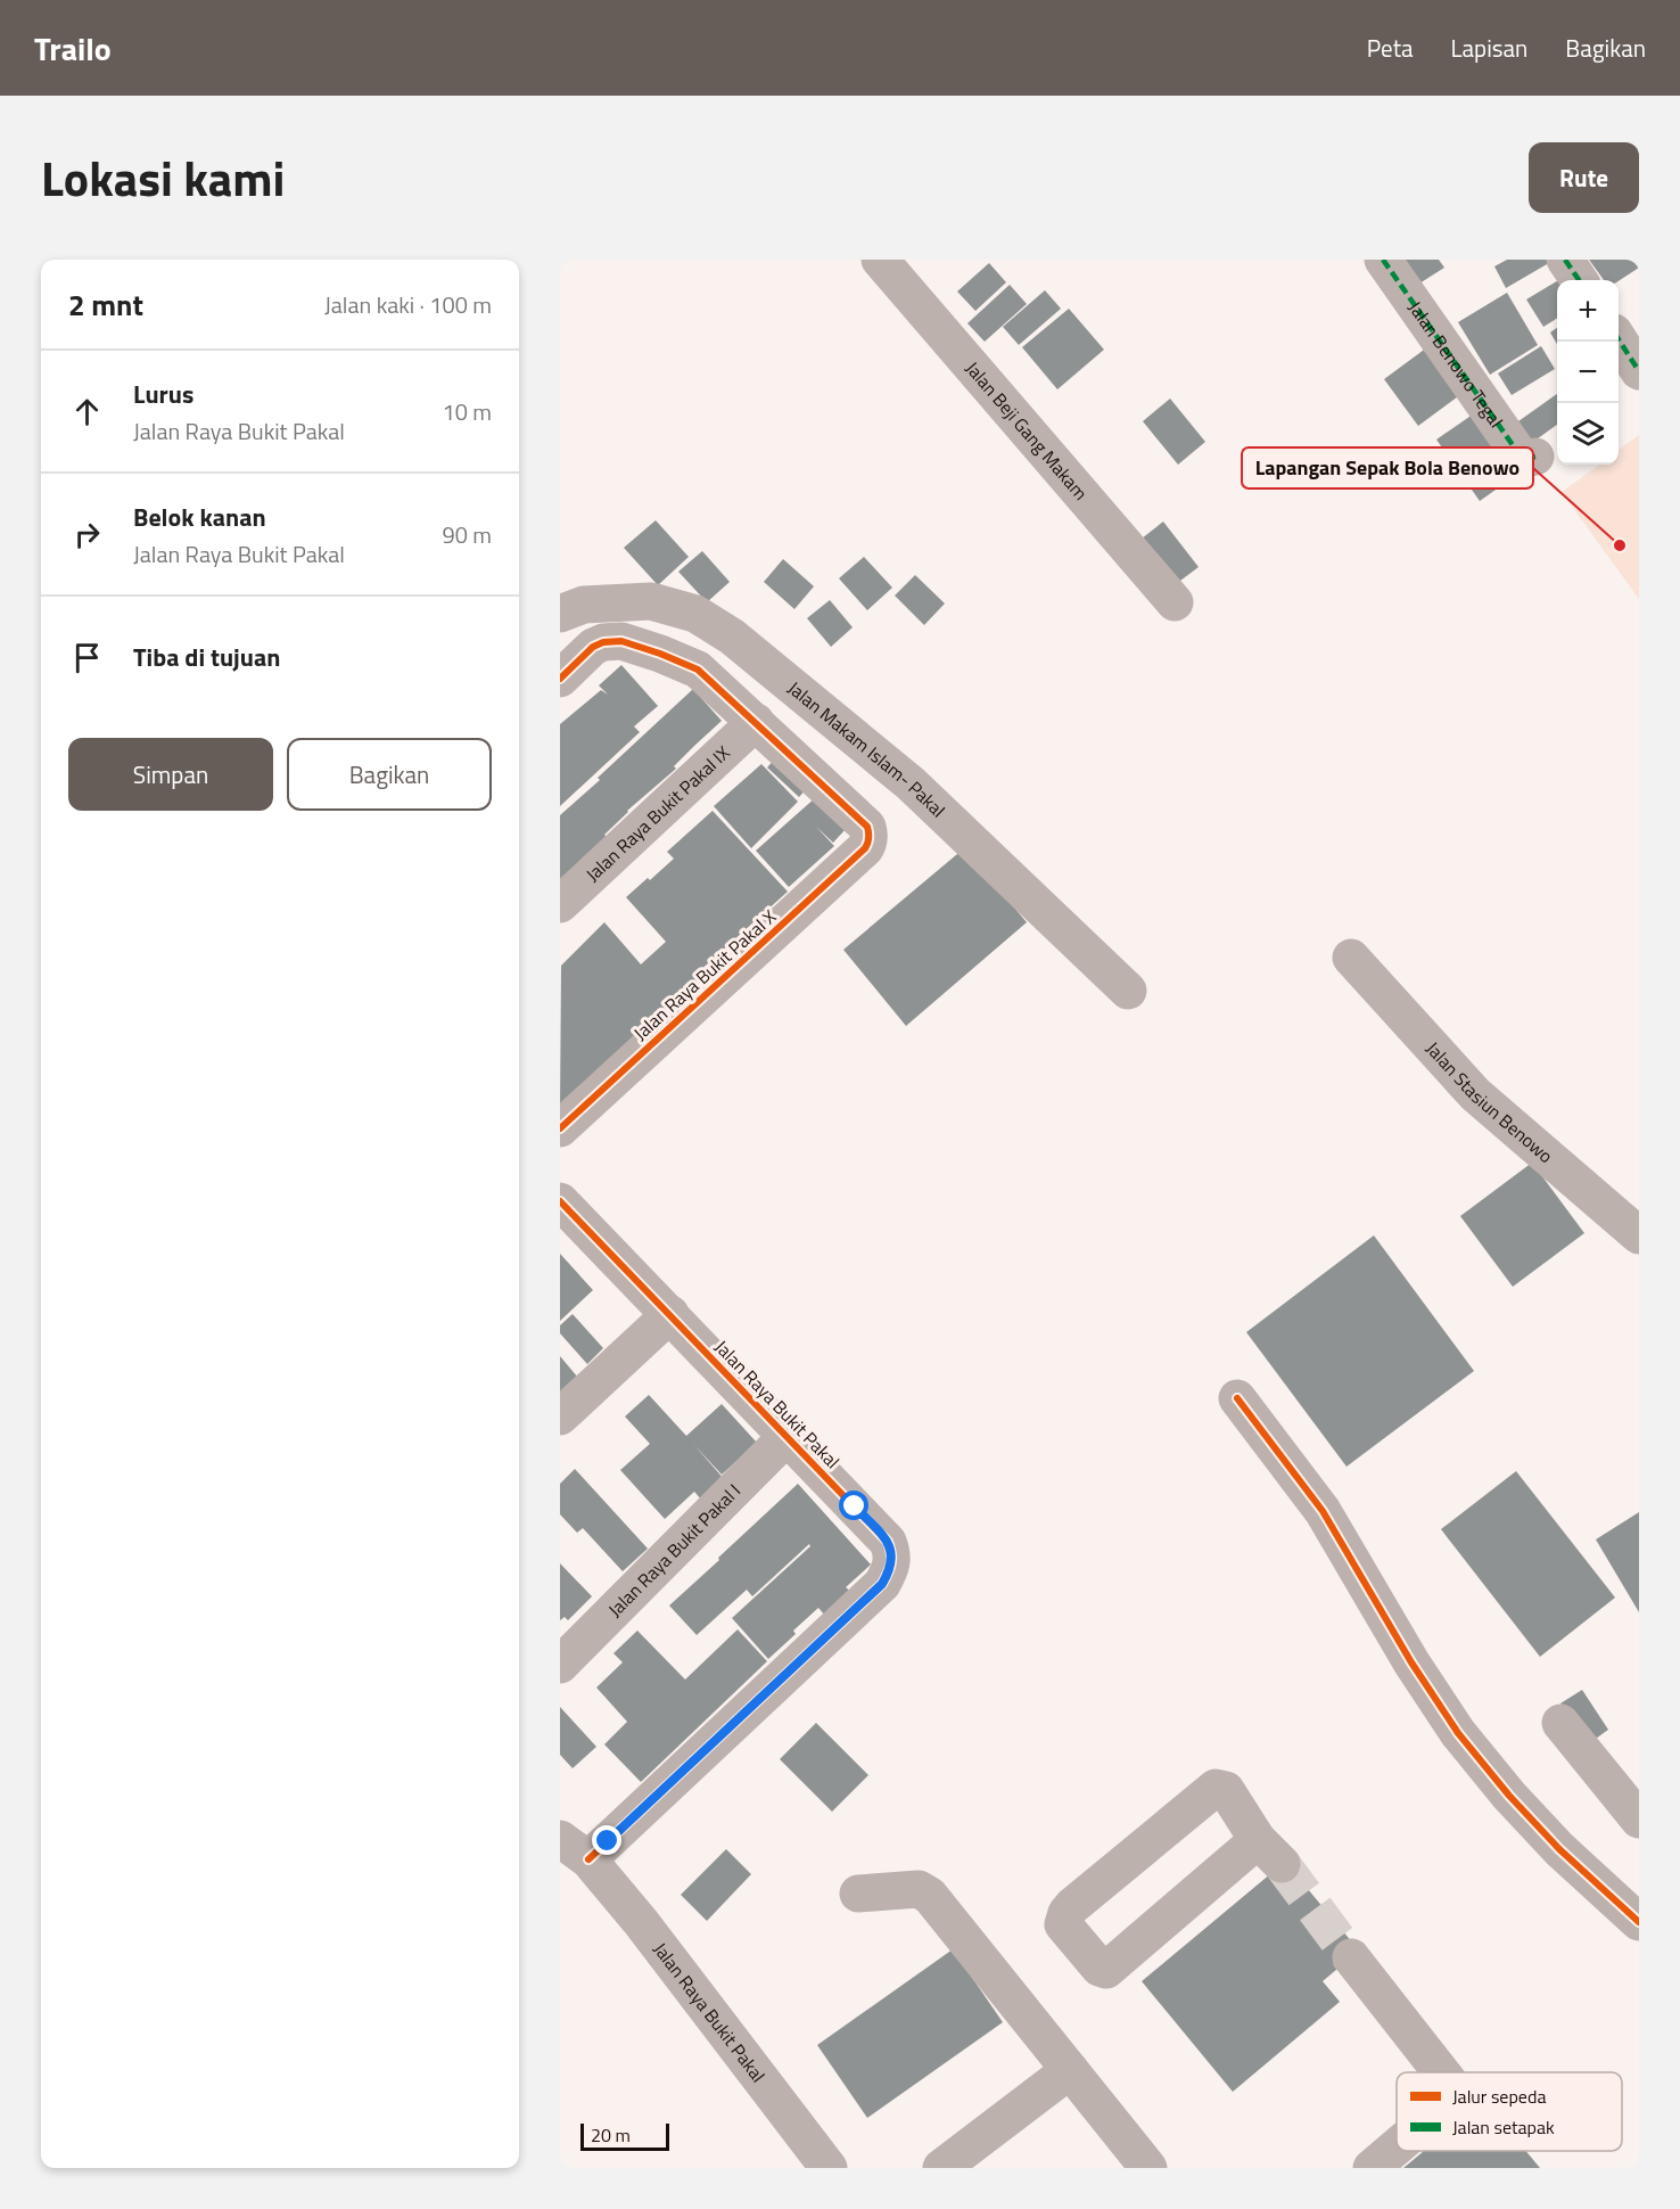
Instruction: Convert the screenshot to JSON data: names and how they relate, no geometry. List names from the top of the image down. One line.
{"streets":{"street":["Jalan Benowo Tegal","Jalan Beji Gang Makam","Jalan Makam Islam- Pakal","Jalan Raya Bukit Pakal IX","Jalan Raya Bukit Pakal X","Jalan Stasiun Benowo","Jalan Raya Bukit Pakal","Jalan Raya Bukit Pakal I"]},"crossings":[["Jalan Raya Bukit Pakal IX","Jalan Raya Bukit Pakal X"],["Jalan Raya Bukit Pakal","Jalan Raya Bukit Pakal I"]],"places":["Lapangan Sepak Bola Benowo"],"legend":["Jalur sepeda","Jalan setapak"],"scale_bar":"20 m","page":{"header":"Trailo","nav":["Peta","Lapisan","Bagikan"],"title":"Lokasi kami","buttons":["Rute",["Simpan","Bagikan"]],"heading":["2 mnt","Jalan kaki · 100 m"],"map_buttons":["+","−"],"list":[["Lurus","Jalan Raya Bukit Pakal","10 m"],["Belok kanan","Jalan Raya Bukit Pakal","90 m"],"Tiba di tujuan"],"scale":"20 m"}}
